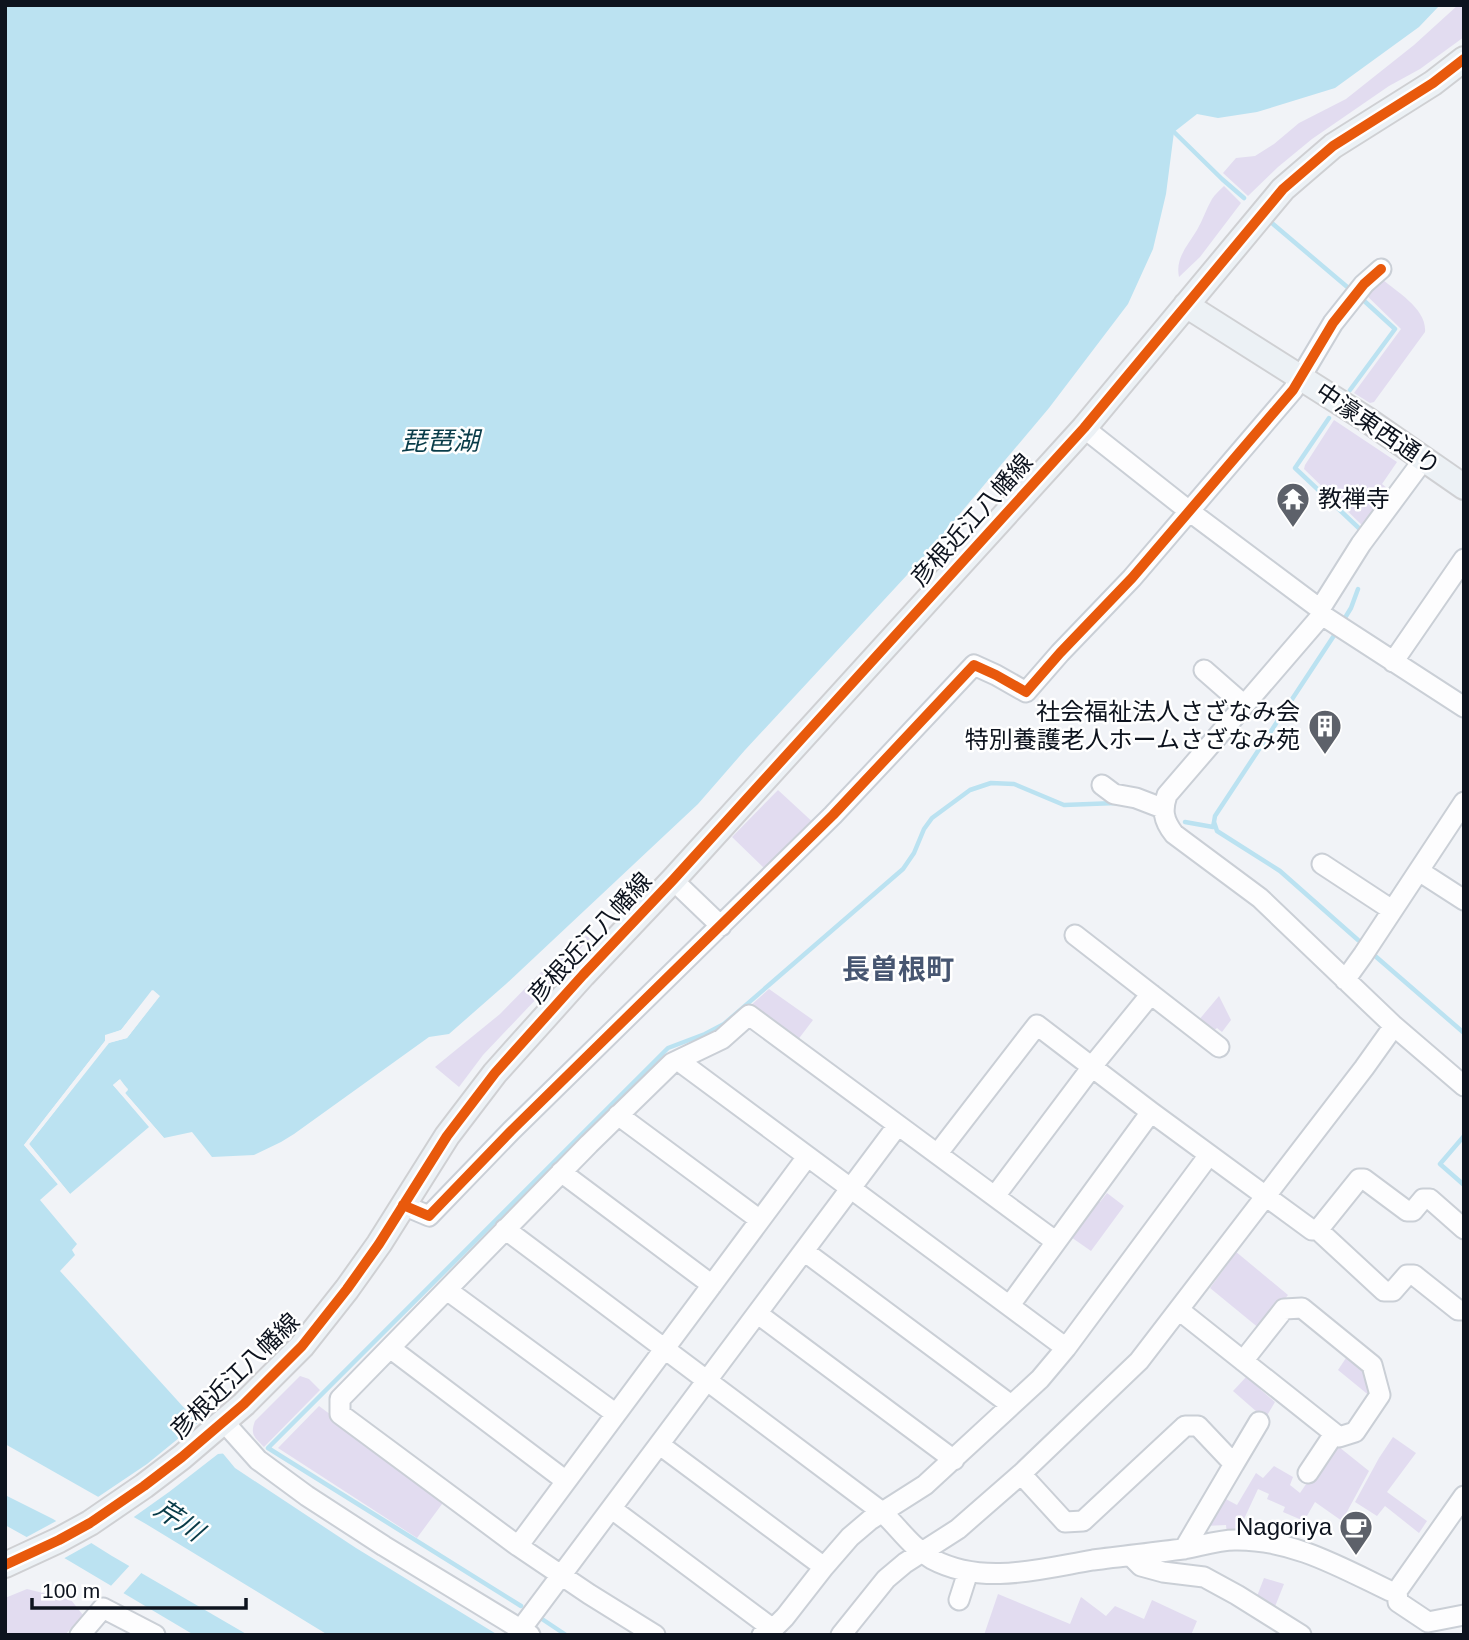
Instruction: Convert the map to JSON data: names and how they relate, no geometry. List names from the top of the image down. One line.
{"streets":{"main road":["中濠東西通り","彦根近江八幡線"]},"crossings":[["中濠東西通り","彦根近江八幡線"]],"districts":["長曽根町"],"water":["琵琶湖","芹川"],"places":{"temple":["教禅寺"],"building":["社会福祉法人さざなみ会 特別養護老人ホームさざなみ苑"],"cafe":["Nagoriya"]},"scale_bar":"100 m"}
